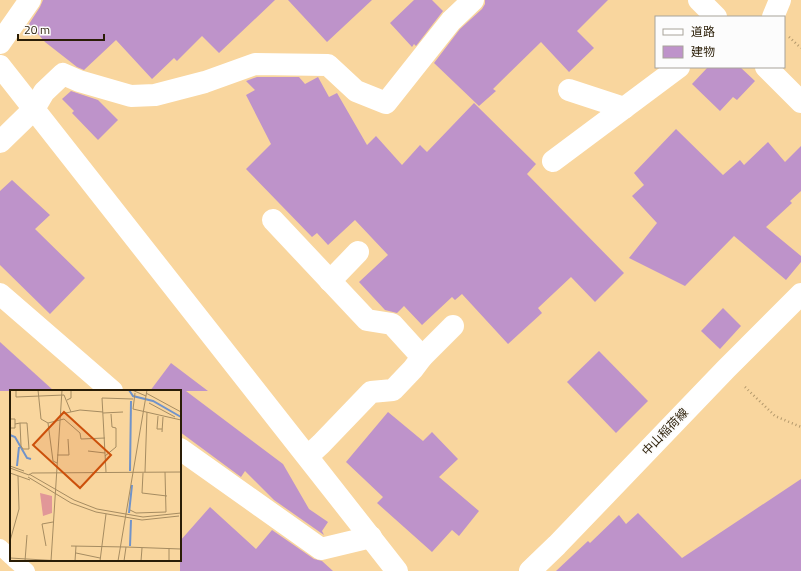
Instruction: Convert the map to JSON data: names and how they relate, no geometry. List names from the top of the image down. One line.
{"streets":{"street":["中山稲荷線"]},"legend":["道路","建物"],"scale_bar":"20 m"}
